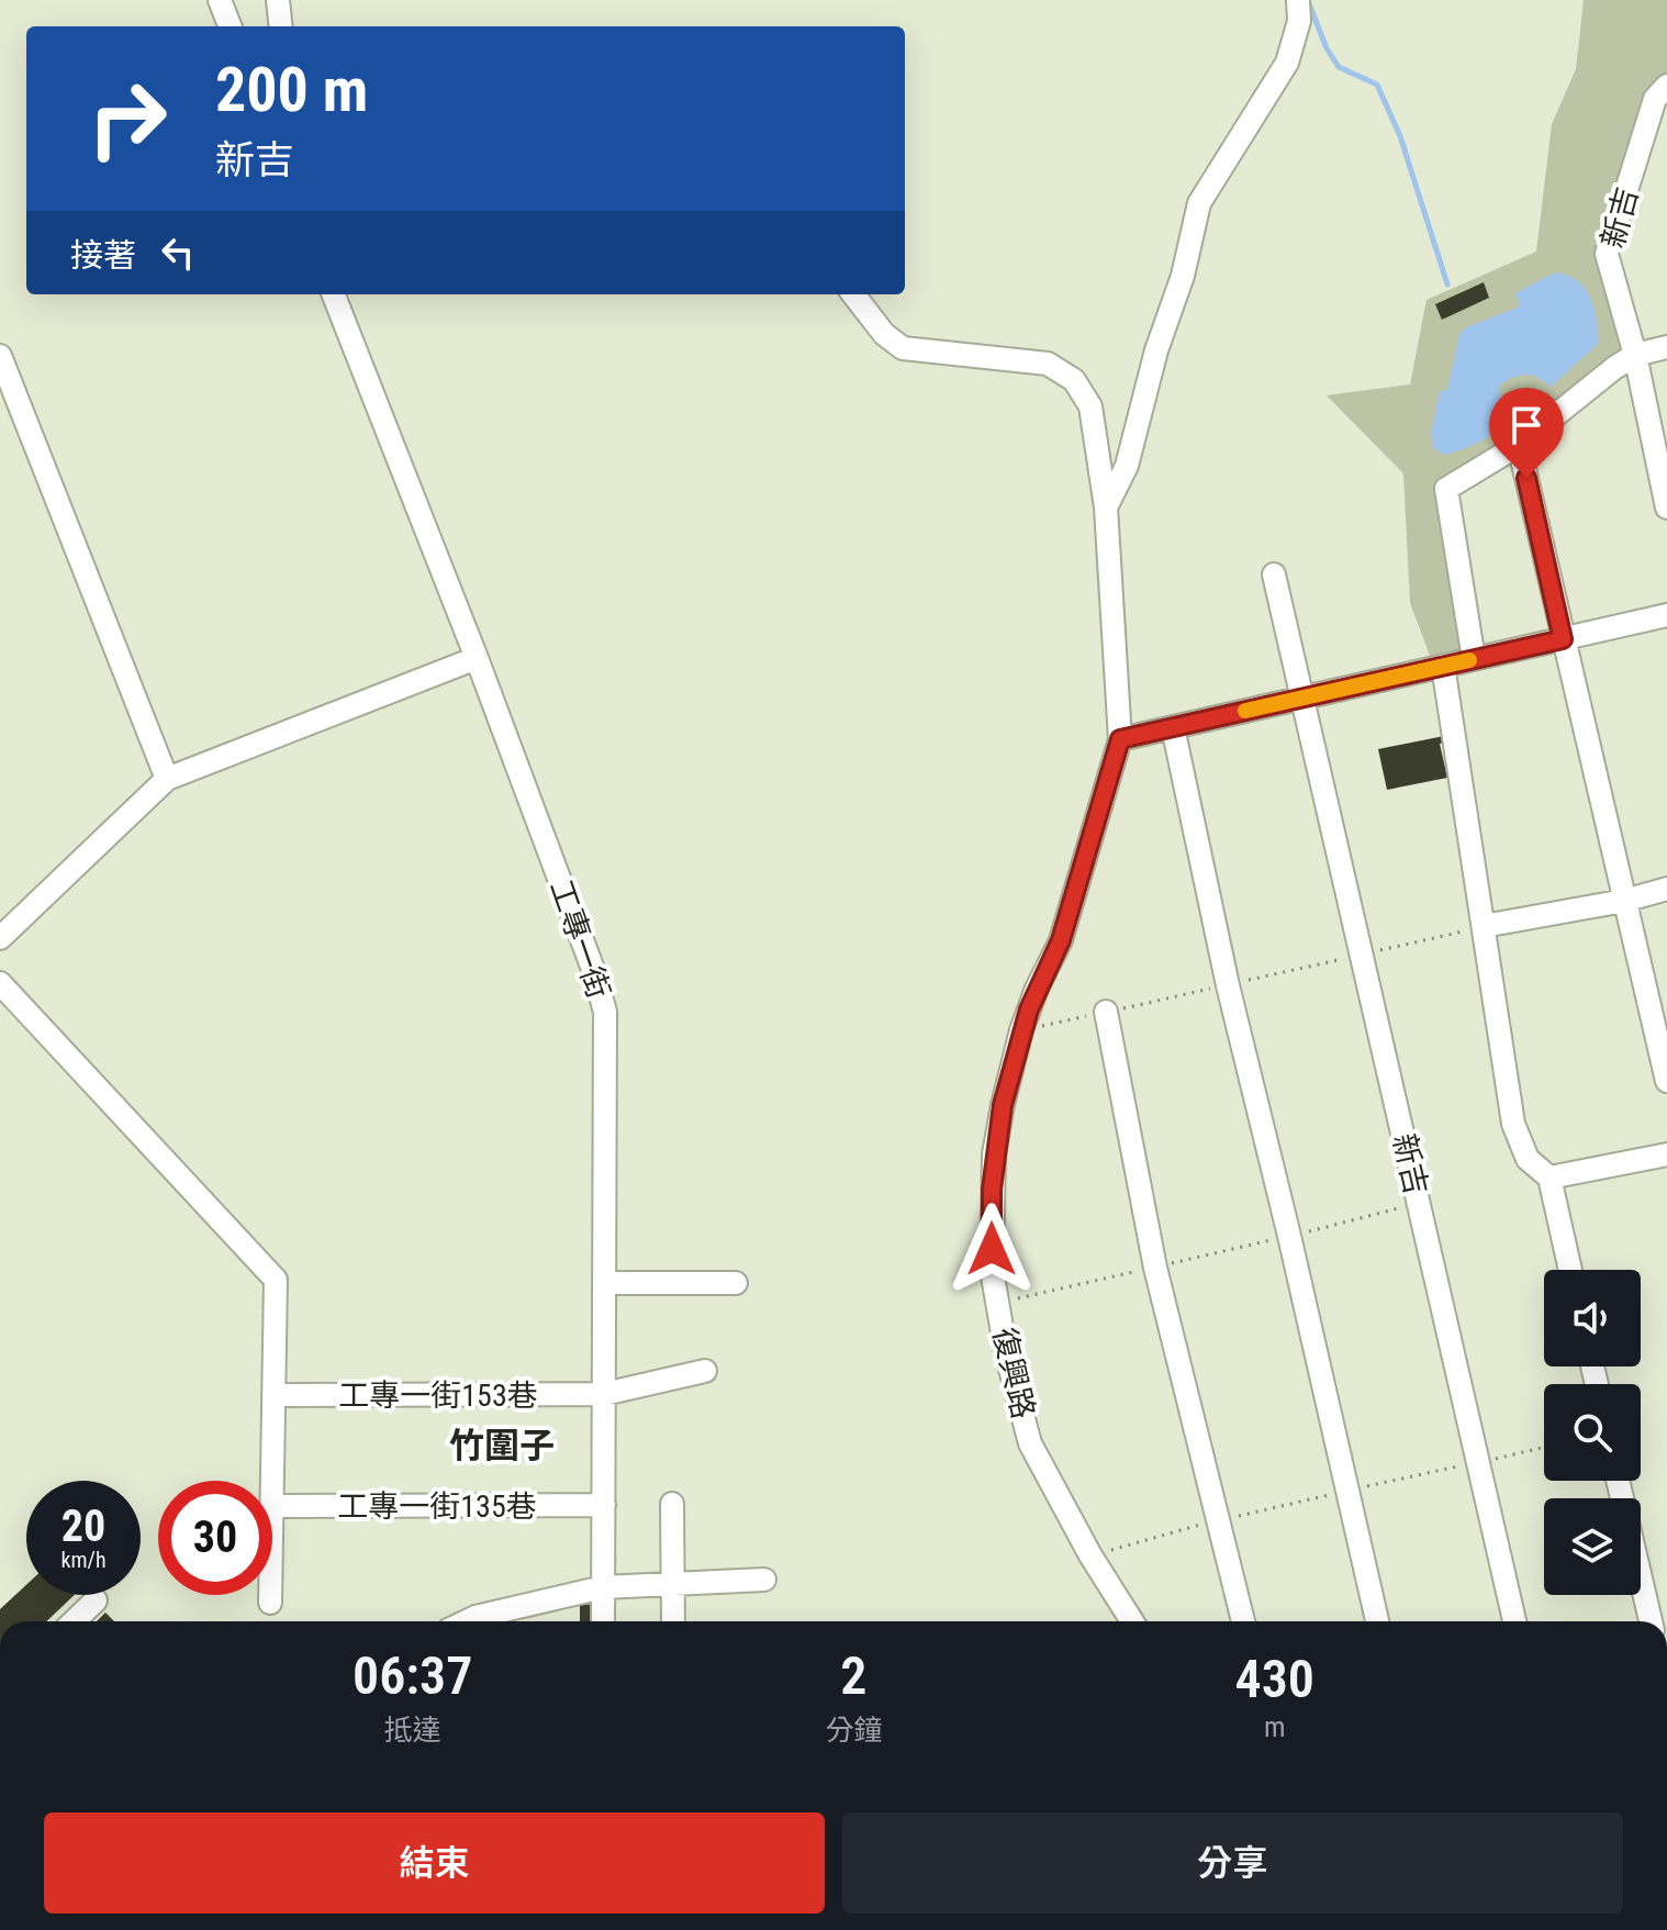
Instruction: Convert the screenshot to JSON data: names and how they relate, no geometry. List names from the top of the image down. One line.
{"streets":{"street":["新吉","工專一街","復興路","工專一街153巷","工專一街135巷"]},"crossings":[["工專一街","工專一街153巷"],["工專一街","工專一街135巷"]],"districts":["竹圍子"],"page":{"turn":["200 m","新吉"],"then":"接著","speed":"20 km/h","limit":"30","eta":["06:37","抵達","2","分鐘","430","m"],"buttons":["結束","分享"]}}
